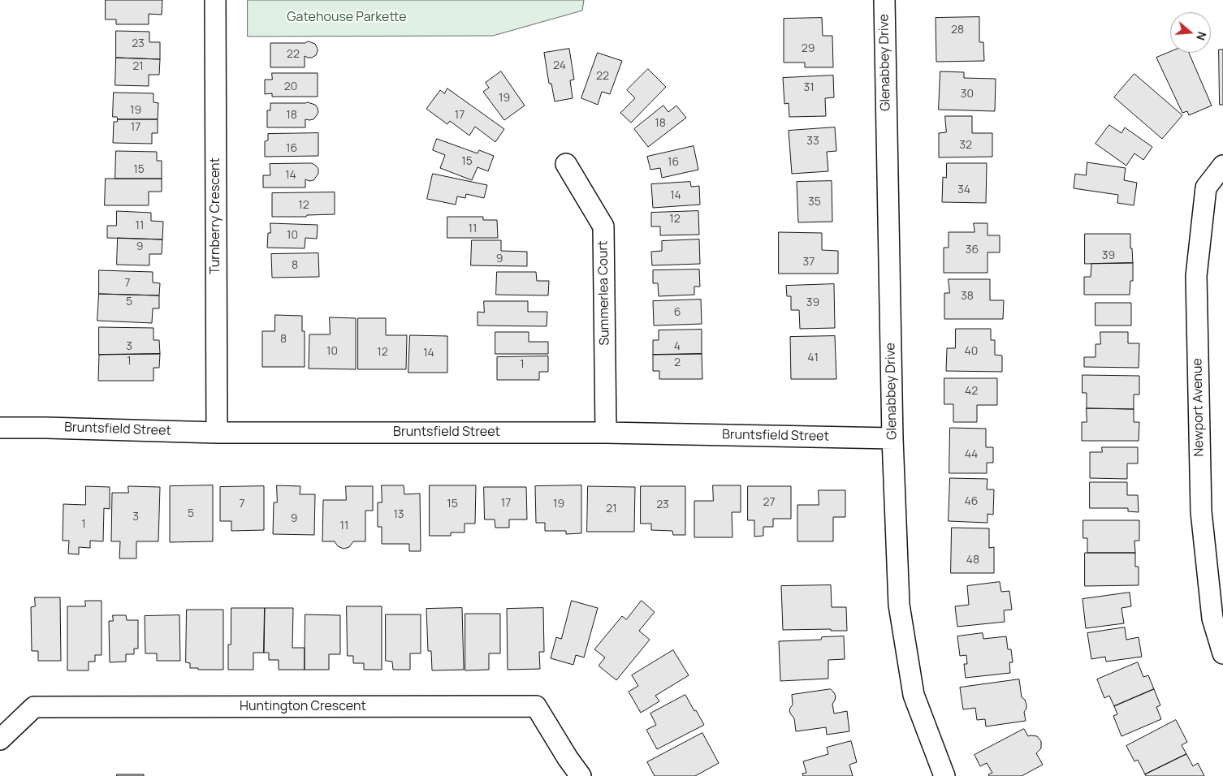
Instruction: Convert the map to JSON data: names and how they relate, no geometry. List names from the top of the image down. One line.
{"streets":{"street":["Glenabbey Drive","Turnberry Crescent","Summerlea Court","Newport Avenue","Bruntsfield Street","Huntington Crescent"]},"crossings":[["Glenabbey Drive","Bruntsfield Street"],["Turnberry Crescent","Bruntsfield Street"],["Summerlea Court","Bruntsfield Street"]],"parks":["Gatehouse Parkette"],"house_numbers":["28","23","29","22","24","21","22","20","31","30","19","19","18","17","18","17","33","32","16","15","16","15","14","34","14","35","12","12","11","11","10","9","36","39","9","37","8","7","38","5","39","6","8","3","4","10","40","12","14","41","1","2","1","42","44","46","27","17","7","15","19","23","21","5","13","3","9","1","11","48"],"north":"right"}
